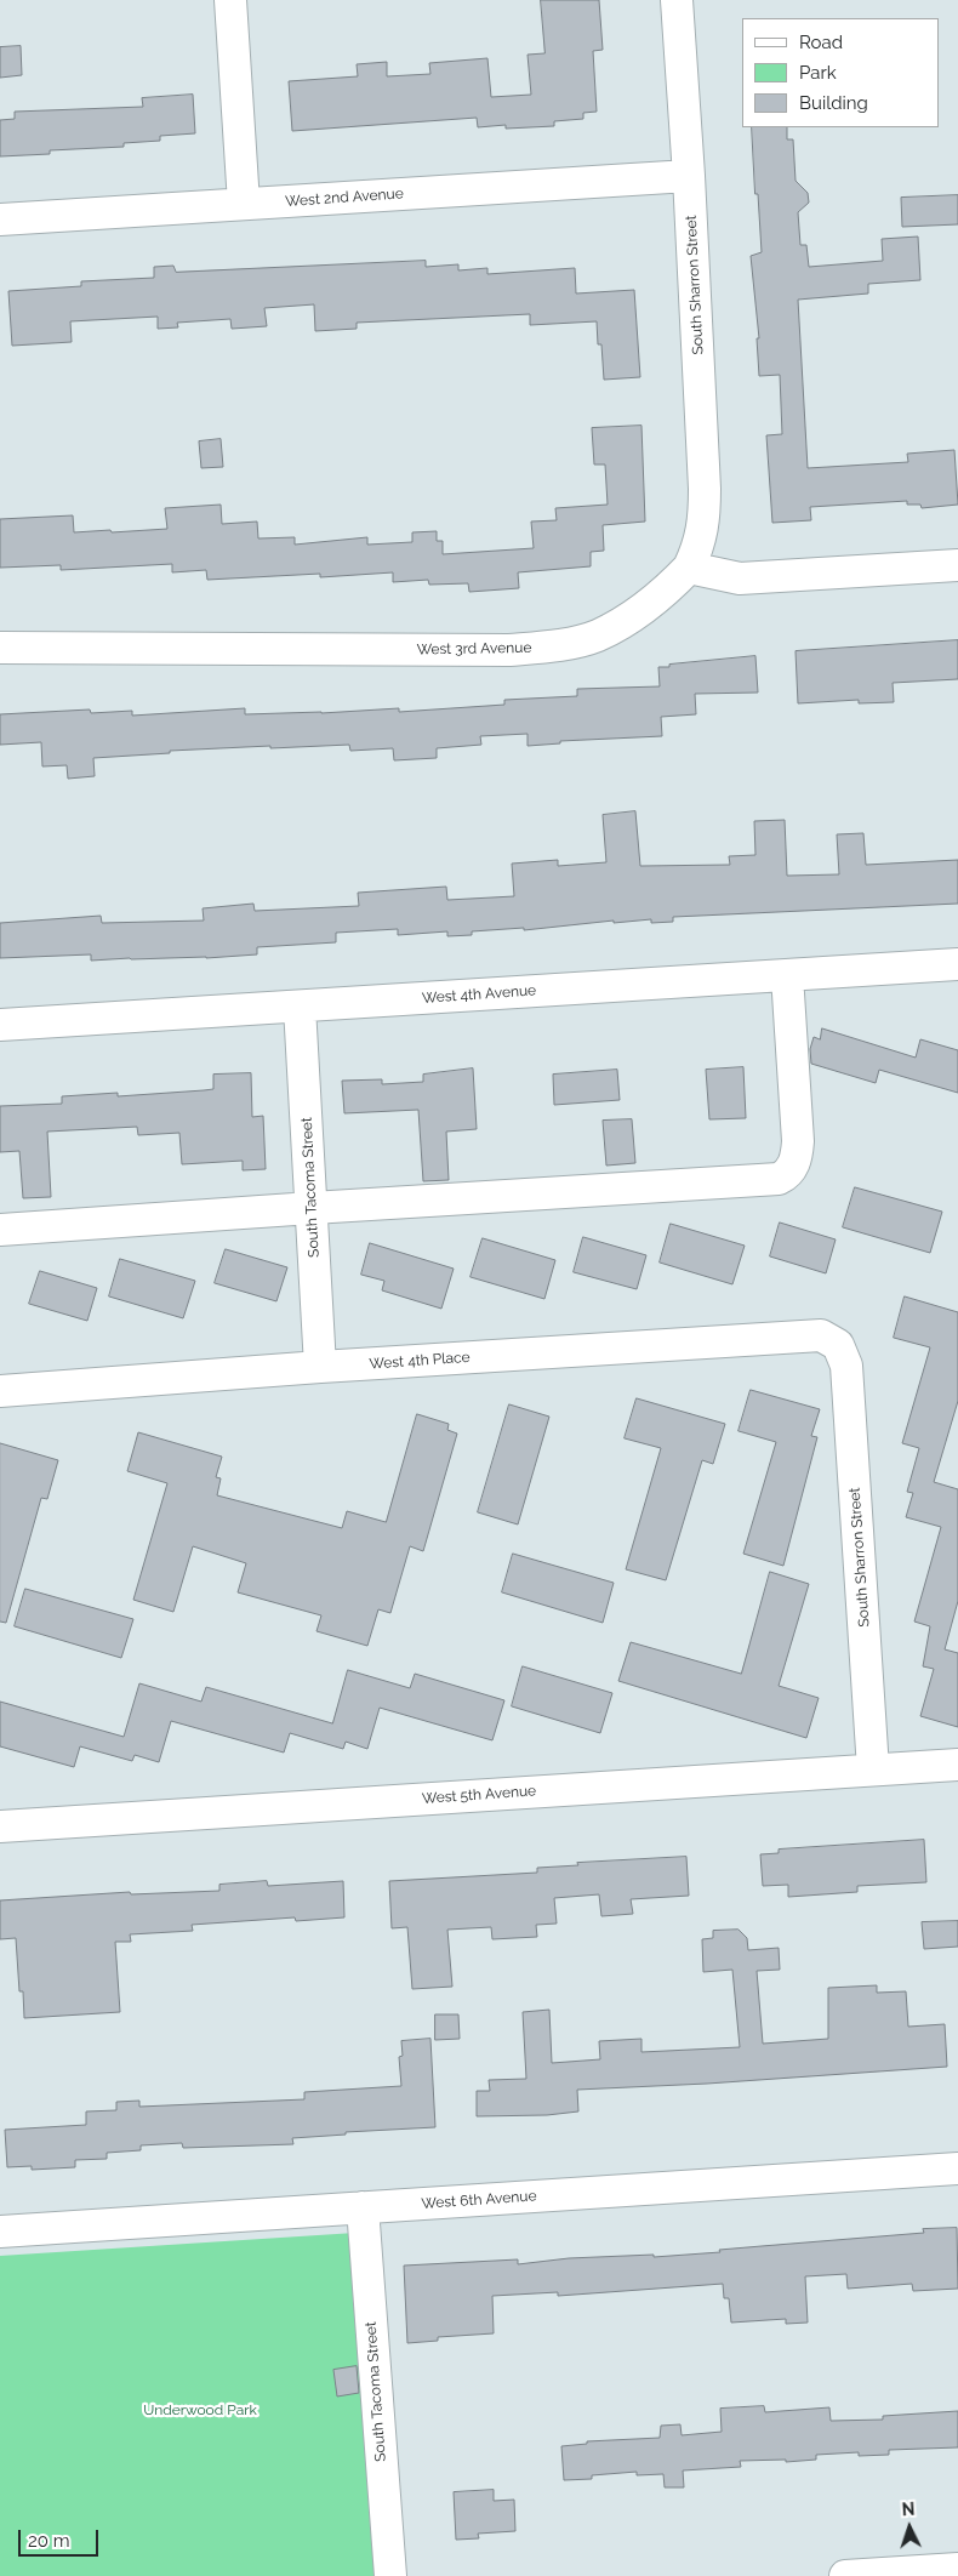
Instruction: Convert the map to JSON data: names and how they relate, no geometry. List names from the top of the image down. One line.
{"streets":{"street":["West 2nd Avenue","South Sharron Street","West 3rd Avenue","West 4th Avenue","South Tacoma Street","West 4th Place","West 5th Avenue","West 6th Avenue"]},"crossings":[["West 2nd Avenue","South Sharron Street"],["South Sharron Street","West 3rd Avenue"],["South Sharron Street","West 4th Place"],["South Sharron Street","West 5th Avenue"],["West 4th Avenue","South Tacoma Street"],["South Tacoma Street","West 4th Place"],["South Tacoma Street","West 6th Avenue"]],"parks":["Underwood Park"],"legend":["Road","Park","Building"],"scale_bar":"20 m","north":"top"}
